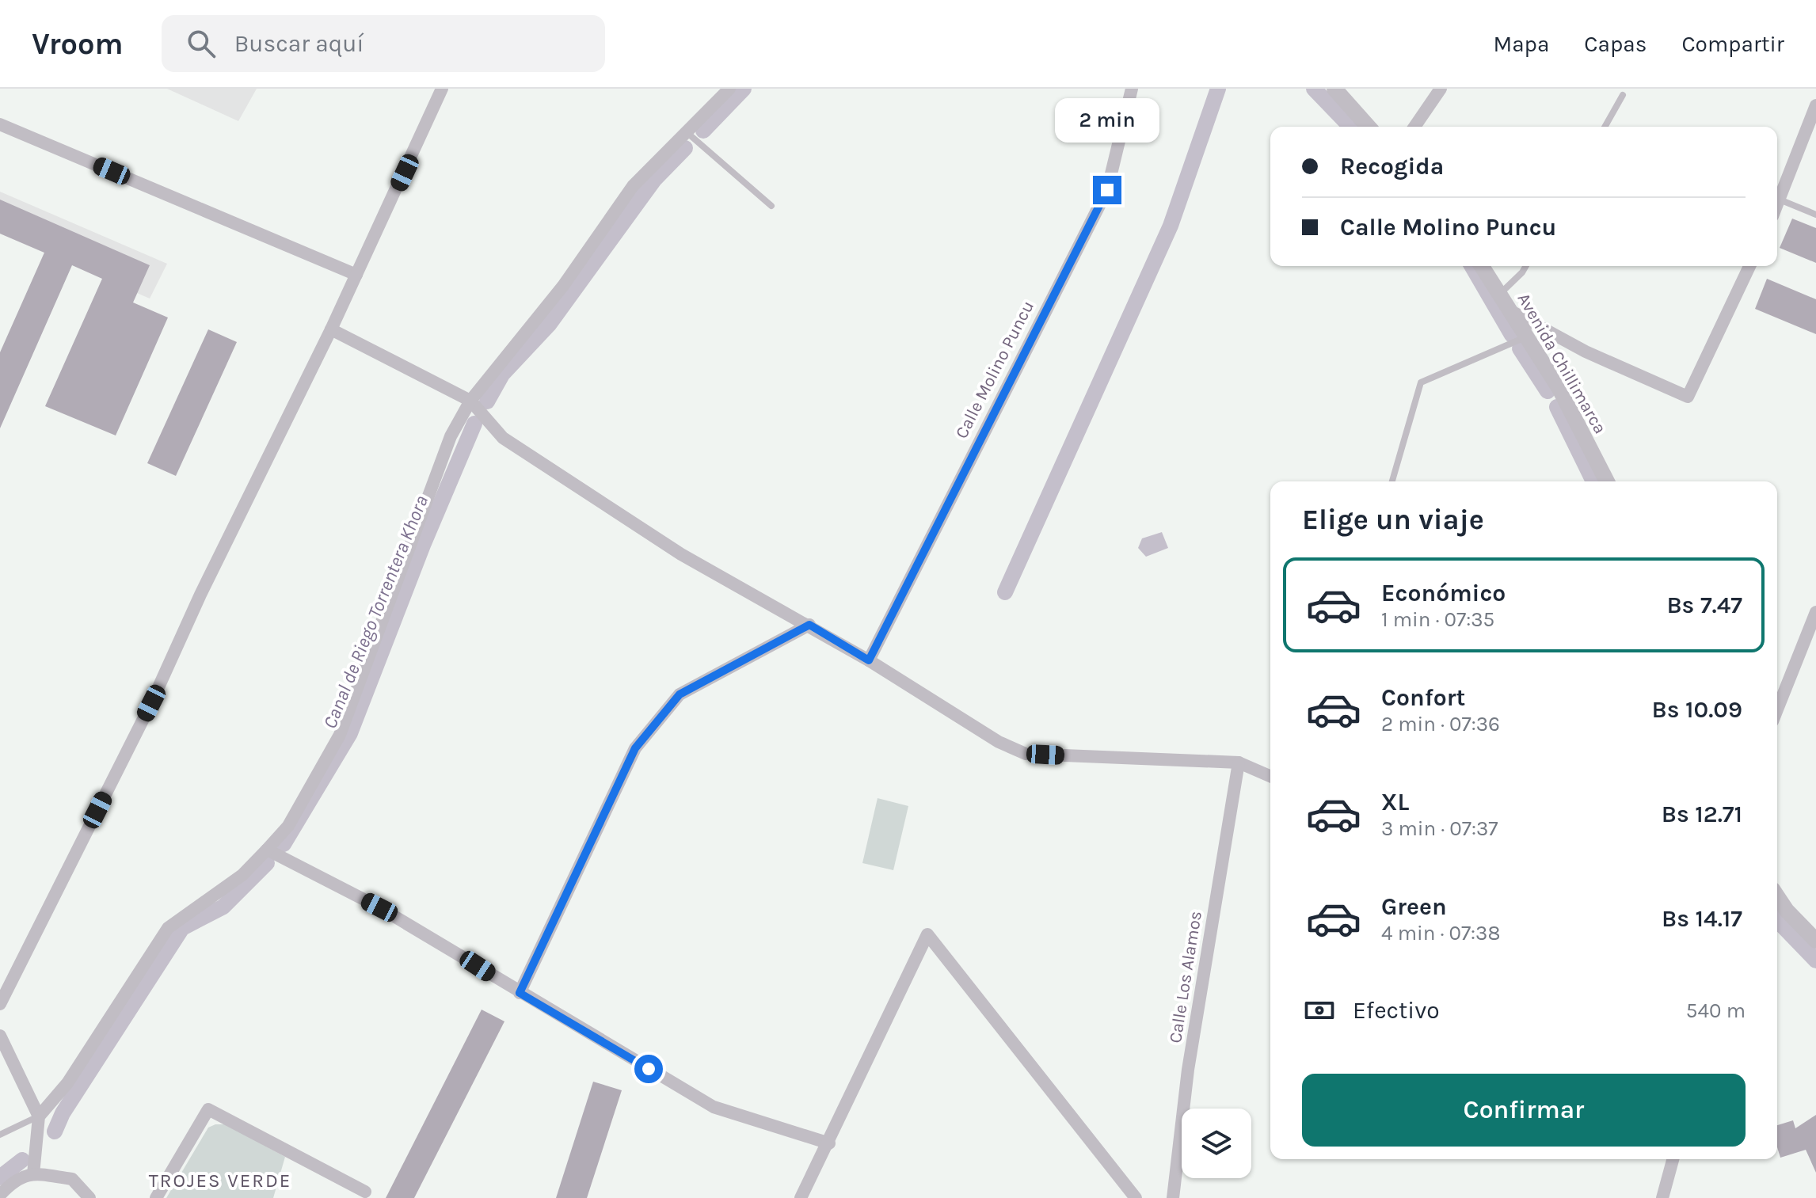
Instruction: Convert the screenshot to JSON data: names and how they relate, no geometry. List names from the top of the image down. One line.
{"streets":{"street":["Avenida Chillimarca","Calle Molino Puncu","Calle Los Alamos"]},"districts":["TROJES VERDE"],"water":["Canal de Riego Torrentera Khora"],"page":{"header":"Vroom","search":"Buscar aquí","nav":["Mapa","Capas","Compartir"],"bubble":"2 min","banner":["Recogida","Calle Molino Puncu"],"heading":"Elige un viaje","list":[{"name":"Económico","note":"1 min · 07:35","value":"Bs 7.47"},{"name":"Confort","note":"2 min · 07:36","value":"Bs 10.09"},{"name":"XL","note":"3 min · 07:37","value":"Bs 12.71"},{"name":"Green","note":"4 min · 07:38","value":"Bs 14.17"}],"pay":["Efectivo","540 m"],"buttons":"Confirmar"}}
